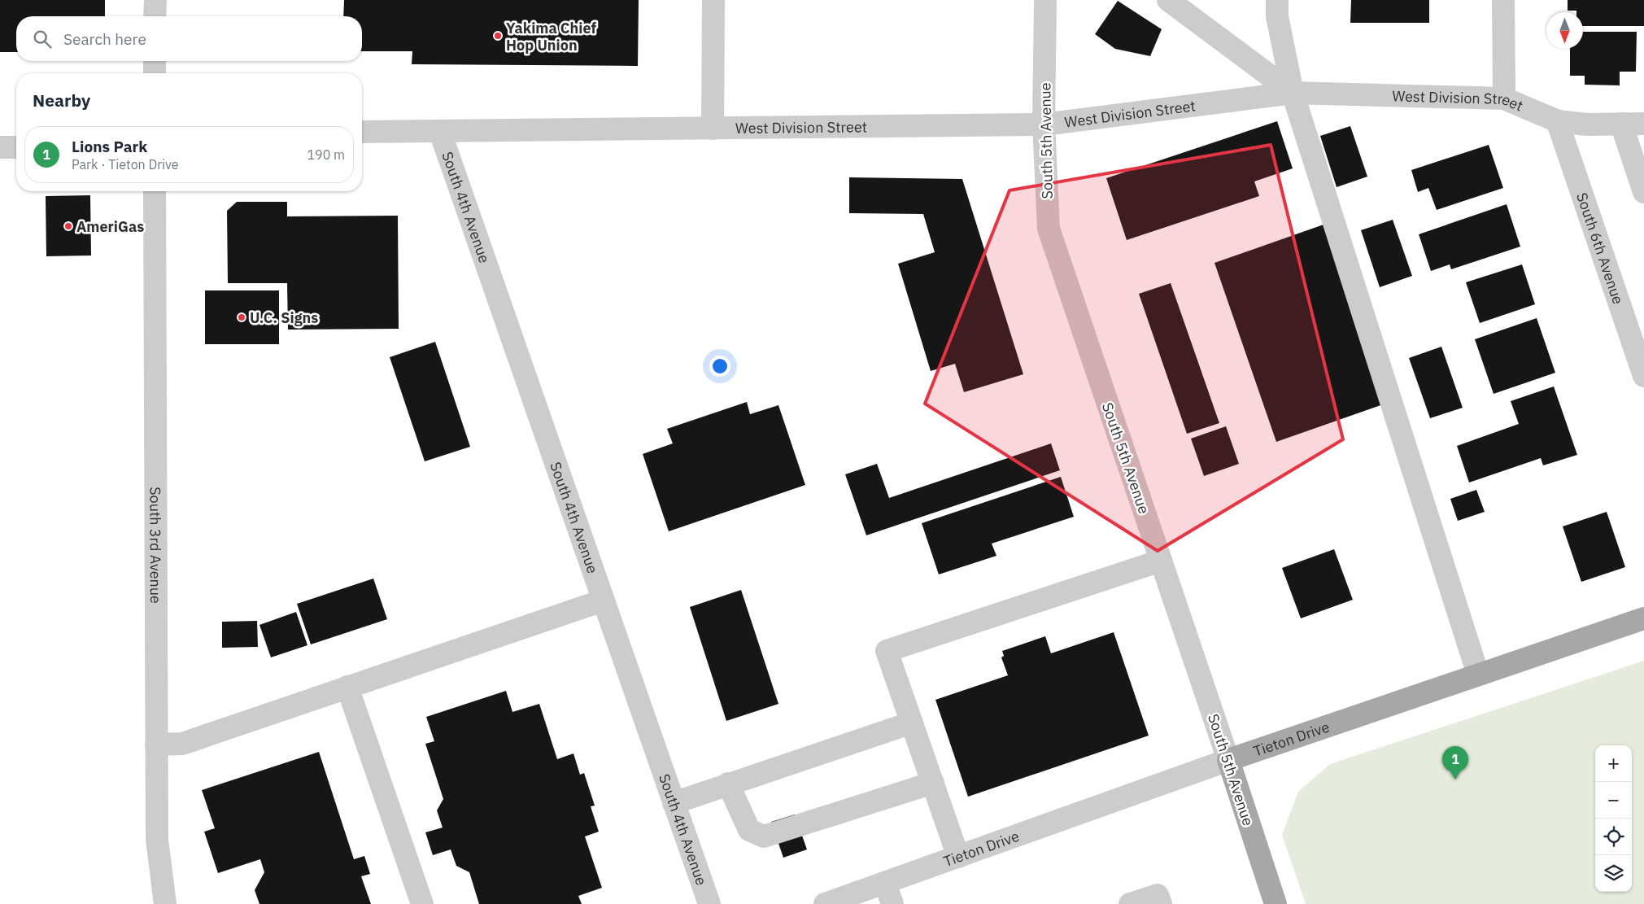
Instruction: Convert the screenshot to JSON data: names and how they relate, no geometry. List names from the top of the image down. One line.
{"streets":{"main road":["South 5th Avenue","Tieton Drive"],"street":["West Division Street","South 4th Avenue","South 6th Avenue","South 3rd Avenue"]},"crossings":[["West Division Street","South 5th Avenue"],["West Division Street","South 4th Avenue"],["West Division Street","South 6th Avenue"],["South 5th Avenue","Tieton Drive"]],"places":["Yakima Chief Hop Union","AmeriGas","U.C. Signs"],"north":"bottom","page":{"search":"Search here","heading":"Nearby","list":[{"mark":"1","name":"Lions Park","note":"Park · Tieton Drive","value":"190 m"}],"map_buttons":["+","−"],"pins":"1"}}
